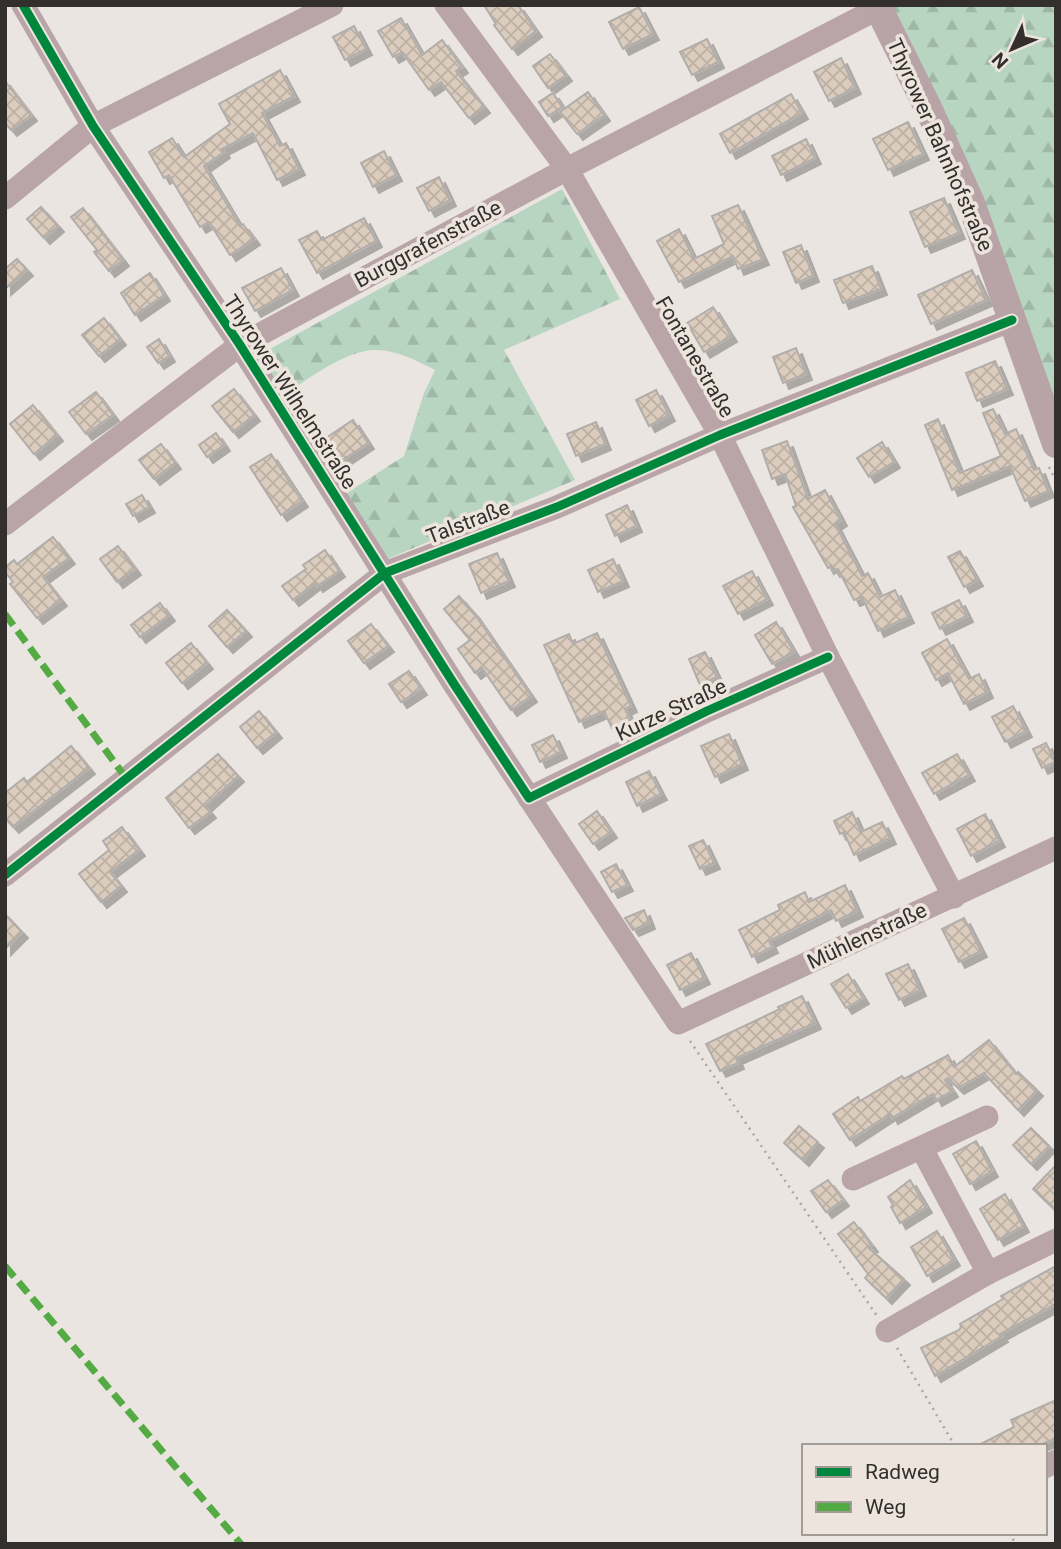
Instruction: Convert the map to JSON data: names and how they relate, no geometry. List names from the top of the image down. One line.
{"streets":{"main road":["Thyrower Bahnhofstraße"],"street":["Burggrafenstraße","Fontanestraße","Thyrower Wilhelmstraße","Talstraße","Kurze Straße","Mühlenstraße"]},"crossings":[["Thyrower Bahnhofstraße","Burggrafenstraße"],["Thyrower Bahnhofstraße","Talstraße"],["Burggrafenstraße","Fontanestraße"],["Burggrafenstraße","Thyrower Wilhelmstraße"],["Fontanestraße","Talstraße"],["Fontanestraße","Kurze Straße"],["Fontanestraße","Mühlenstraße"],["Thyrower Wilhelmstraße","Talstraße"],["Thyrower Wilhelmstraße","Kurze Straße"],["Thyrower Wilhelmstraße","Mühlenstraße"]],"legend":["Radweg","Weg"],"north":"bottom left"}
